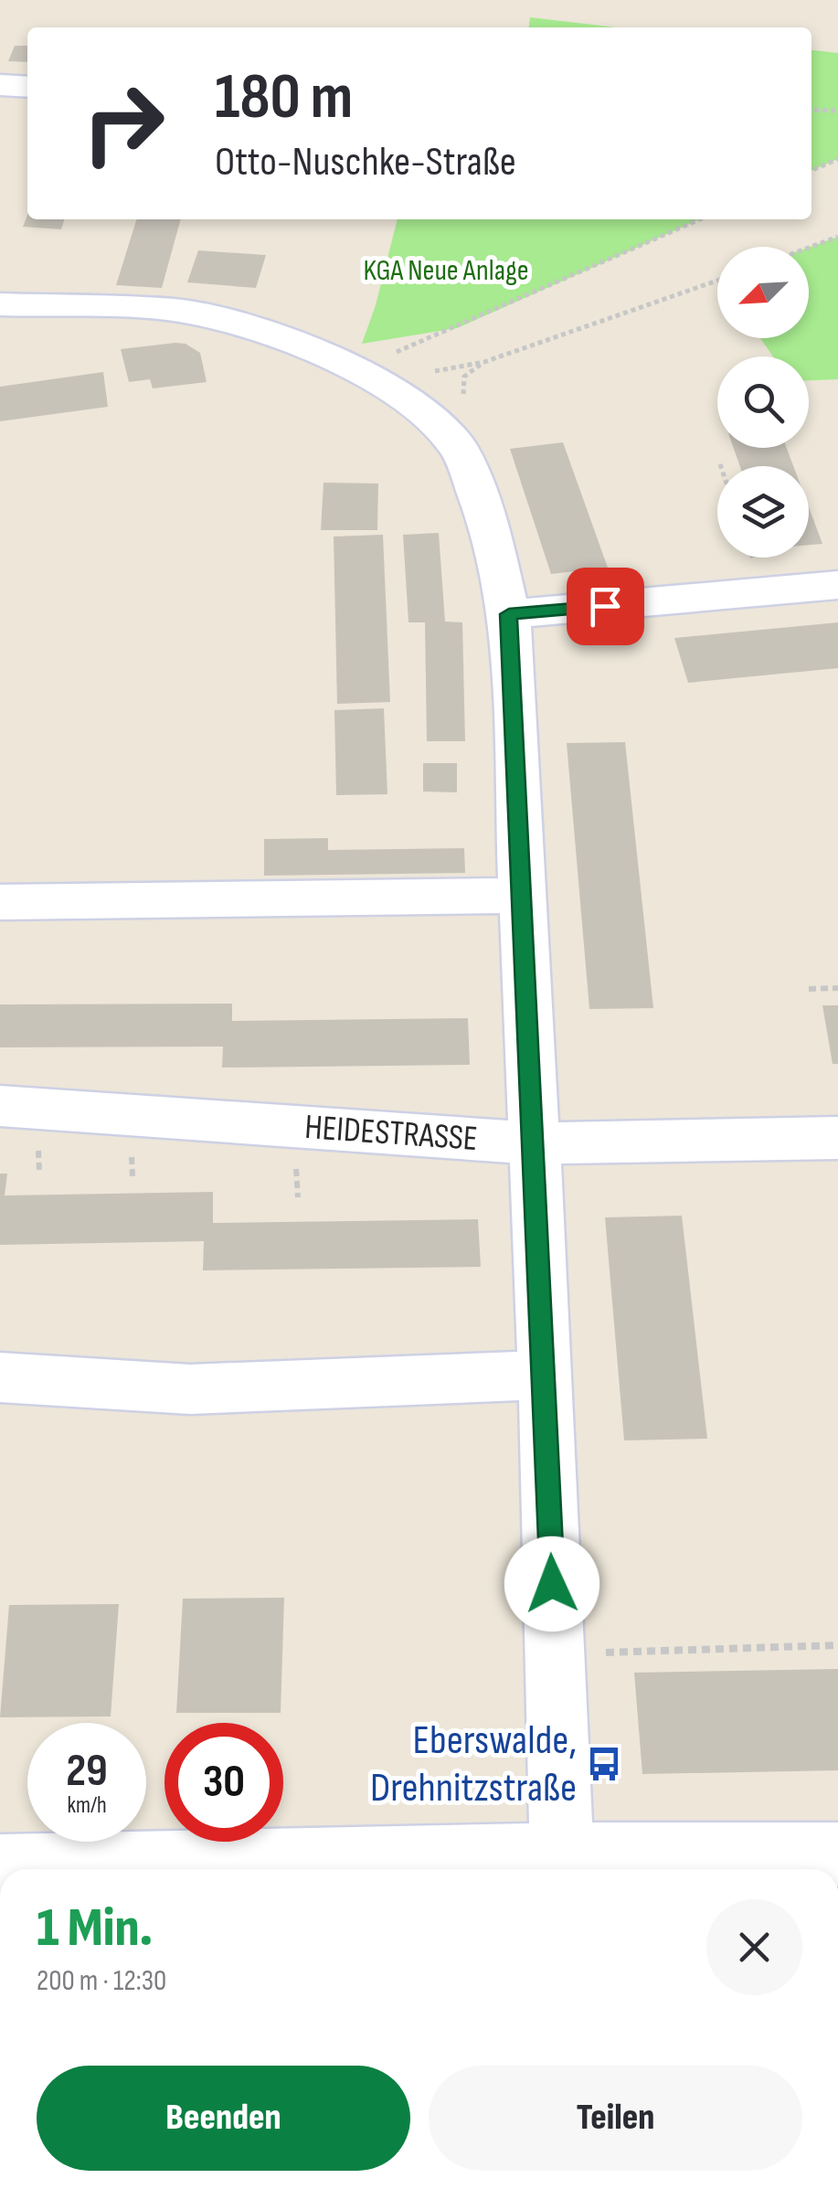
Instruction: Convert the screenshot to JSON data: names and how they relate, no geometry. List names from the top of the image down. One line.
{"streets":{"street":["HEIDESTRASSE"]},"parks":["KGA Neue Anlage"],"places":{"bus stop":["Eberswalde, Drehnitzstraße"]},"north":"bottom left","page":{"turn":["180 m","Otto-Nuschke-Straße"],"speed":"29 km/h","limit":"30","heading":["1 Min.","200 m · 12:30"],"buttons":["Beenden","Teilen"]}}
